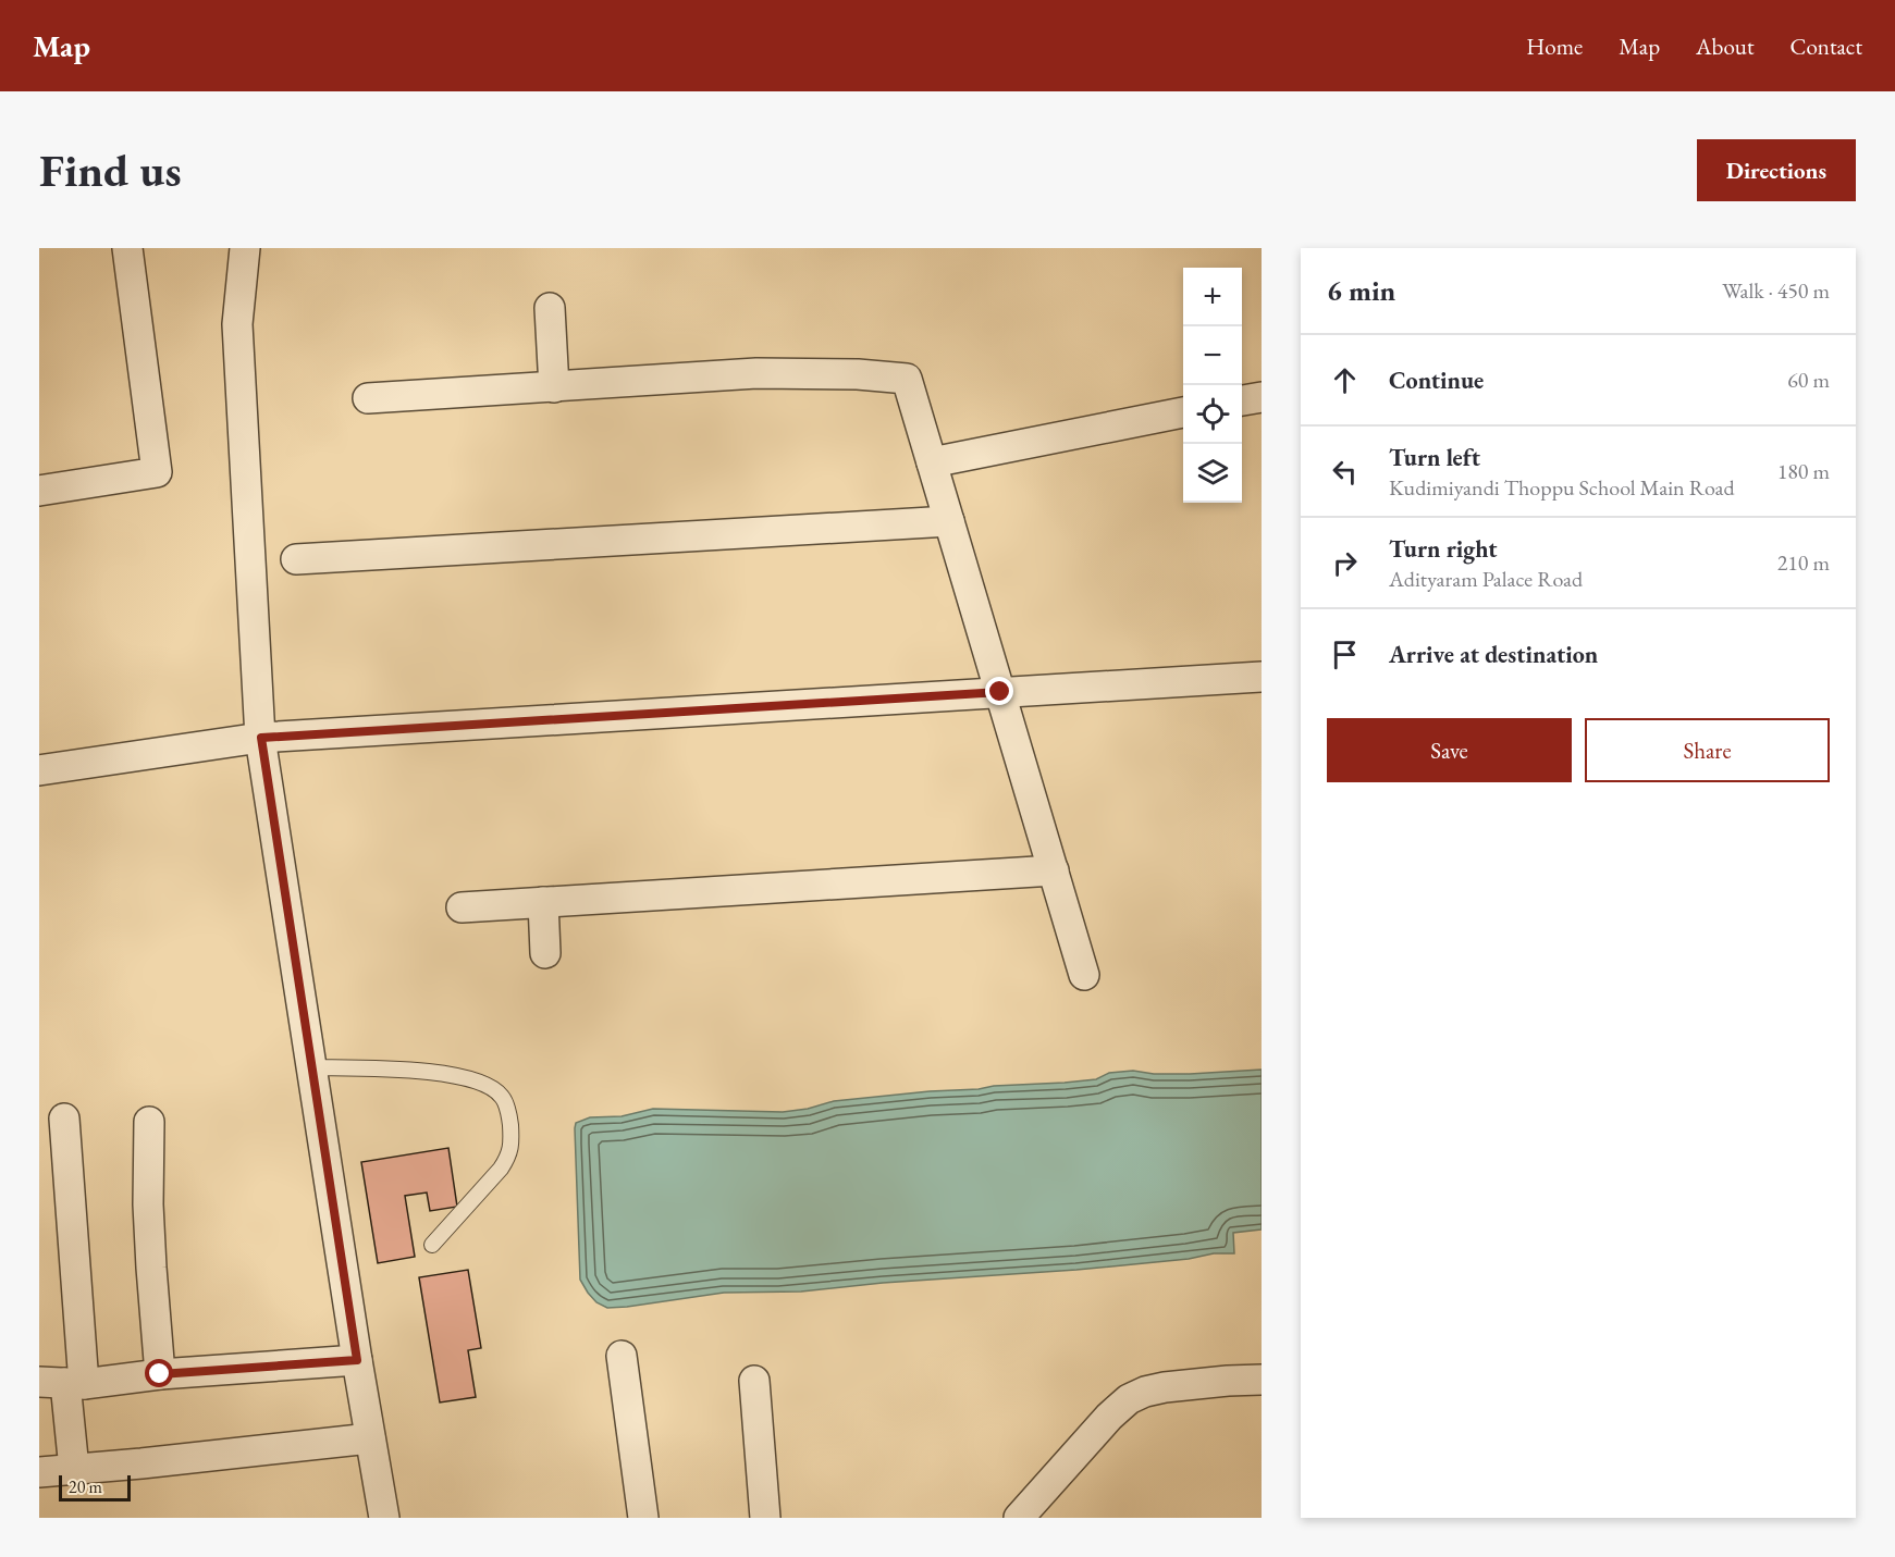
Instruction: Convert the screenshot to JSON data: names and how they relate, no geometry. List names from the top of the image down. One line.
{"scale_bar":"20 m","page":{"header":"Map","nav":["Home","Map","About","Contact"],"buttons":["Directions",["Save","Share"]],"title":"Find us","heading":["6 min","Walk · 450 m"],"map_buttons":["+","−"],"list":[["Continue","60 m"],["Turn left","Kudimiyandi Thoppu School Main Road","180 m"],["Turn right","Adityaram Palace Road","210 m"],"Arrive at destination"],"scale":"20 m"}}
